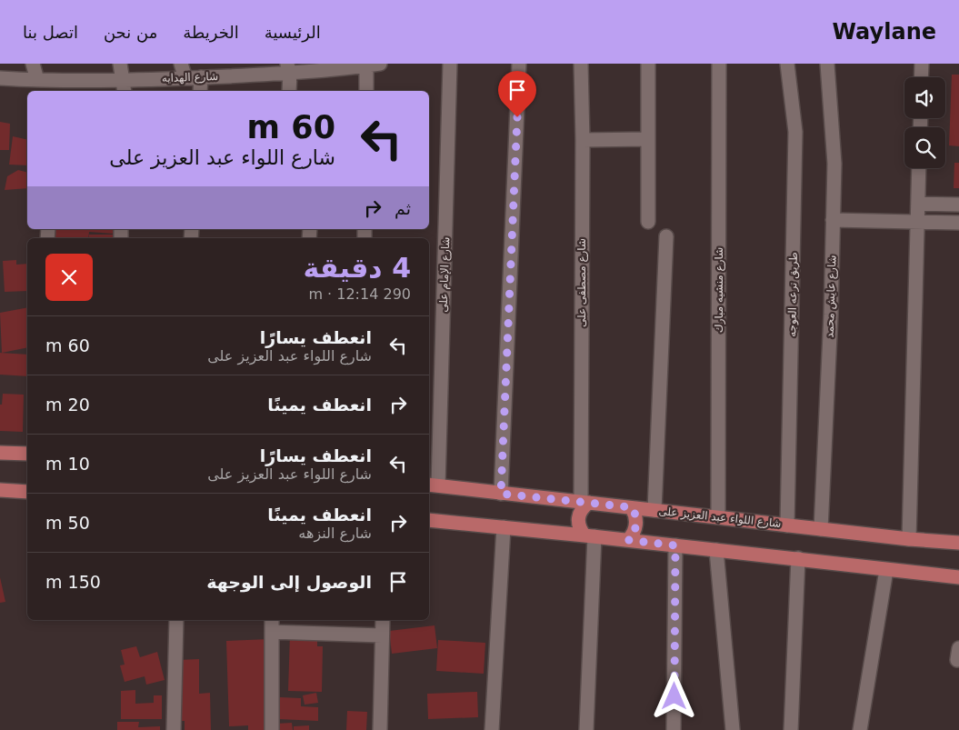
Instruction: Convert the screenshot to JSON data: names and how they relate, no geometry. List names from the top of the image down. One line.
{"streets":{"main road":["شارع اللواء عبد العزيز على"],"street":["شارع الهدايه","شارع الإمام على","شارع مصطفى على","شارع منشيه مبارك","طريق ترعه العوجه","شارع عايش محمد"]},"crossings":[["شارع الإمام على","شارع اللواء عبد العزيز على"],["شارع مصطفى على","شارع اللواء عبد العزيز على"],["شارع منشيه مبارك","شارع اللواء عبد العزيز على"],["طريق ترعه العوجه","شارع اللواء عبد العزيز على"],["شارع عايش محمد","شارع اللواء عبد العزيز على"]],"page":{"header":"Waylane","nav":["الرئيسية","الخريطة","من نحن","اتصل بنا"],"turn":["60 m","شارع اللواء عبد العزيز على"],"then":"ثم","heading":["4 دقيقة","290 m · 12:14"],"list":[{"name":"انعطف يسارًا","note":"شارع اللواء عبد العزيز على","value":"60 m"},{"name":"انعطف يمينًا","value":"20 m"},{"name":"انعطف يسارًا","note":"شارع اللواء عبد العزيز على","value":"10 m"},{"name":"انعطف يمينًا","note":"شارع النزهه","value":"50 m"},{"name":"الوصول إلى الوجهة","value":"150 m"}]}}
